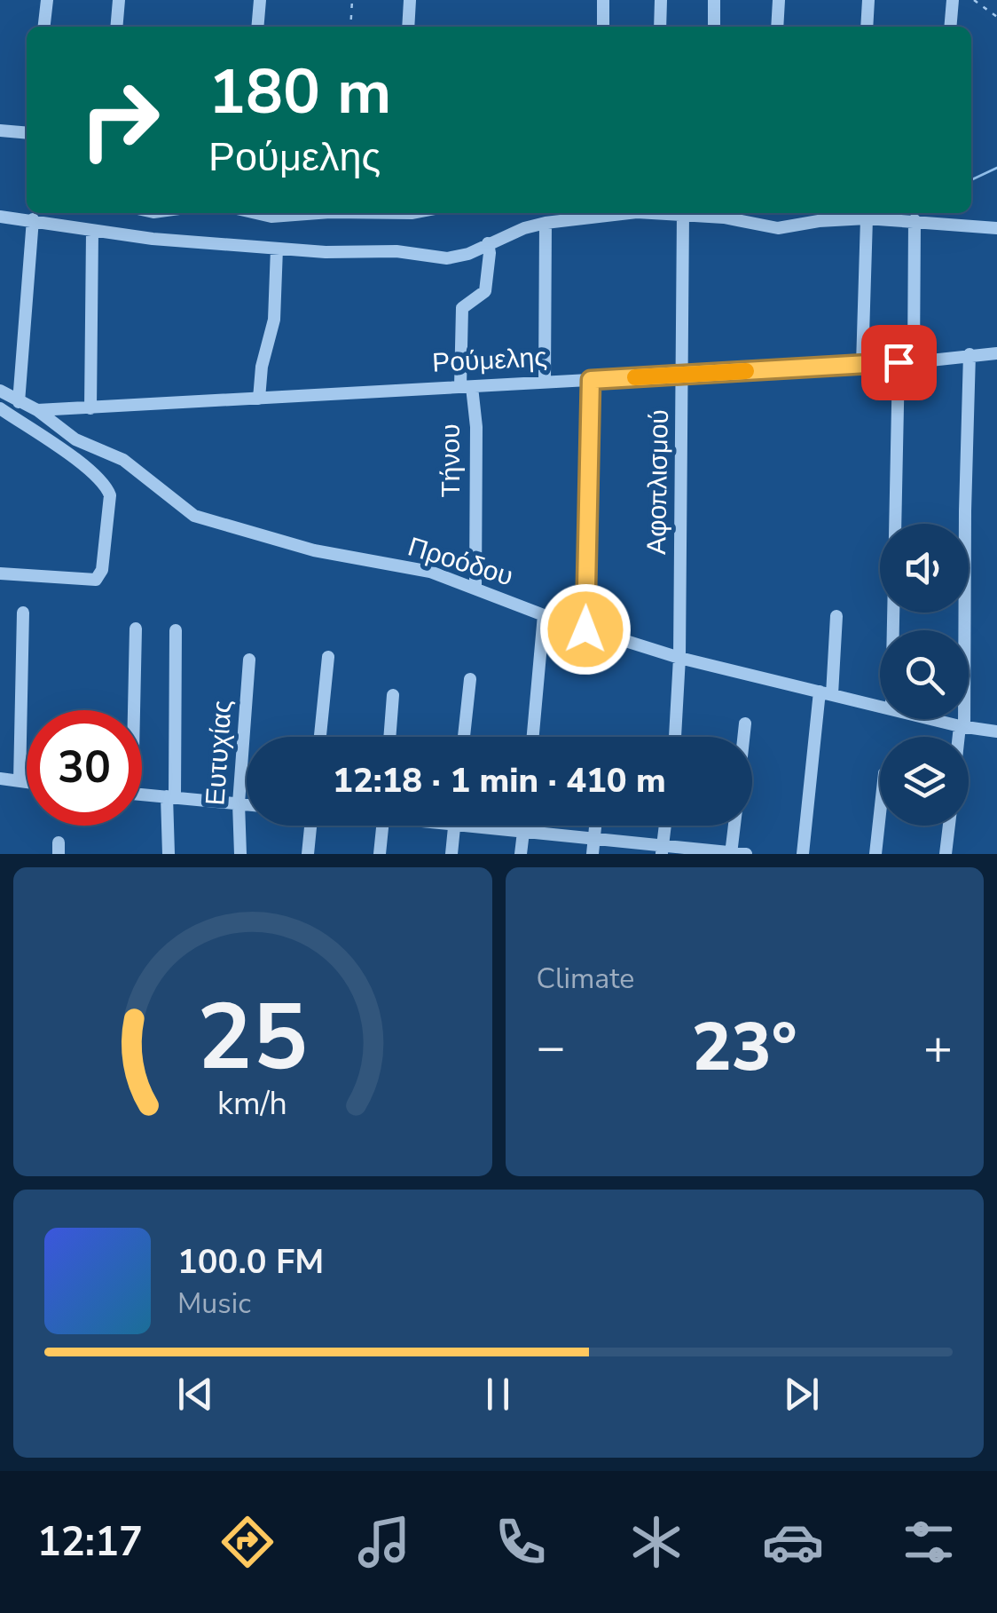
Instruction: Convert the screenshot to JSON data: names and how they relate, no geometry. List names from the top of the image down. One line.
{"streets":{"street":["Ρούμελης","Τήνου","Αφοπλισμού","Προόδου","Ευτυχίας"]},"crossings":[["Ρούμελης","Τήνου"],["Ρούμελης","Αφοπλισμού"],["Ρούμελης","Προόδου"],["Τήνου","Προόδου"],["Αφοπλισμού","Προόδου"]],"page":{"turn":["180 m","Ρούμελης"],"limit":"30","trip":"12:18 · 1 min · 410 m","tile":"Climate","heat":["−","23°","+"],"song":["100.0 FM","Music"],"tabs":"12:17","gauge":["25","km/h"]}}
